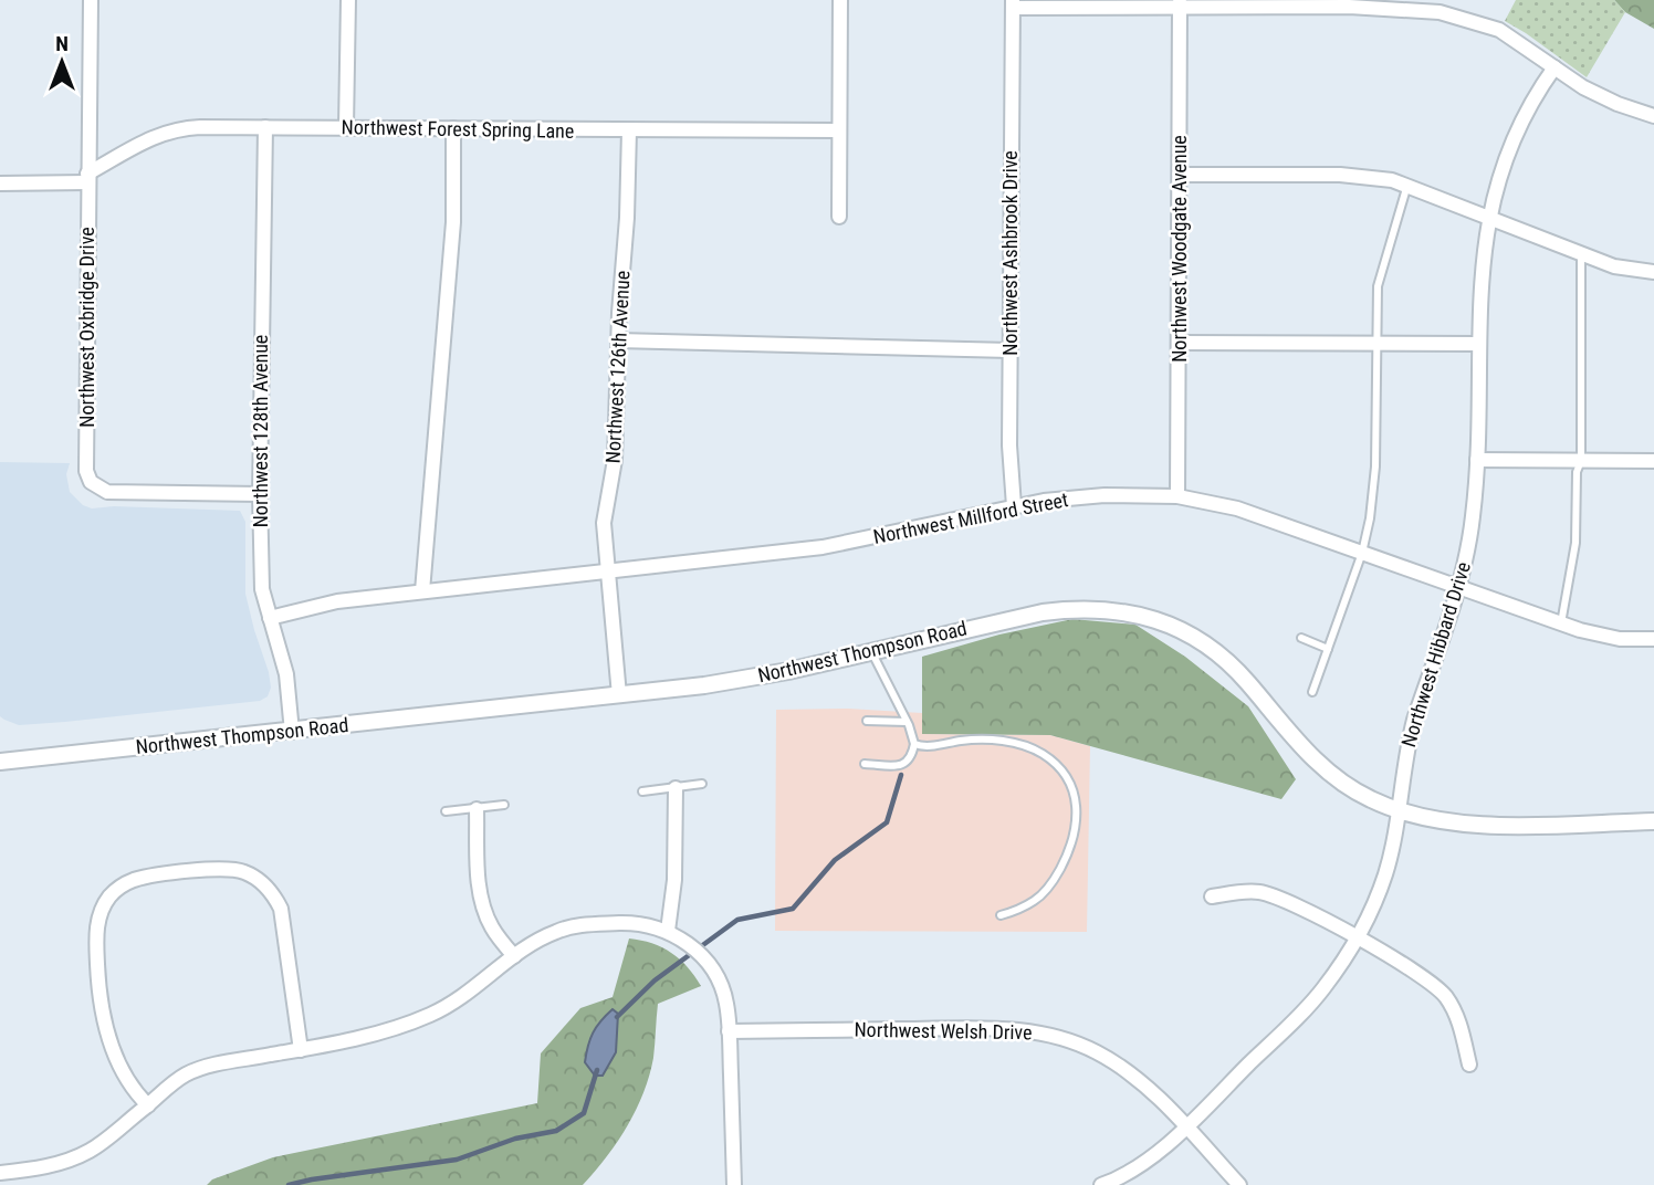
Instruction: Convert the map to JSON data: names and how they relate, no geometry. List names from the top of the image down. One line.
{"streets":{"street":["Northwest Forest Spring Lane","Northwest Woodgate Avenue","Northwest Ashbrook Drive","Northwest Oxbridge Drive","Northwest 126th Avenue","Northwest 128th Avenue","Northwest Millford Street","Northwest Thompson Road","Northwest Hibbard Drive","Northwest Welsh Drive"]},"crossings":[["Northwest Forest Spring Lane","Northwest Oxbridge Drive"],["Northwest Forest Spring Lane","Northwest 126th Avenue"],["Northwest Forest Spring Lane","Northwest 128th Avenue"],["Northwest Woodgate Avenue","Northwest Millford Street"],["Northwest Ashbrook Drive","Northwest Millford Street"],["Northwest Oxbridge Drive","Northwest 128th Avenue"],["Northwest 126th Avenue","Northwest Millford Street"],["Northwest 126th Avenue","Northwest Thompson Road"],["Northwest 128th Avenue","Northwest Millford Street"],["Northwest 128th Avenue","Northwest Thompson Road"],["Northwest Millford Street","Northwest Hibbard Drive"],["Northwest Thompson Road","Northwest Hibbard Drive"],["Northwest Hibbard Drive","Northwest Welsh Drive"]],"north":"top"}
